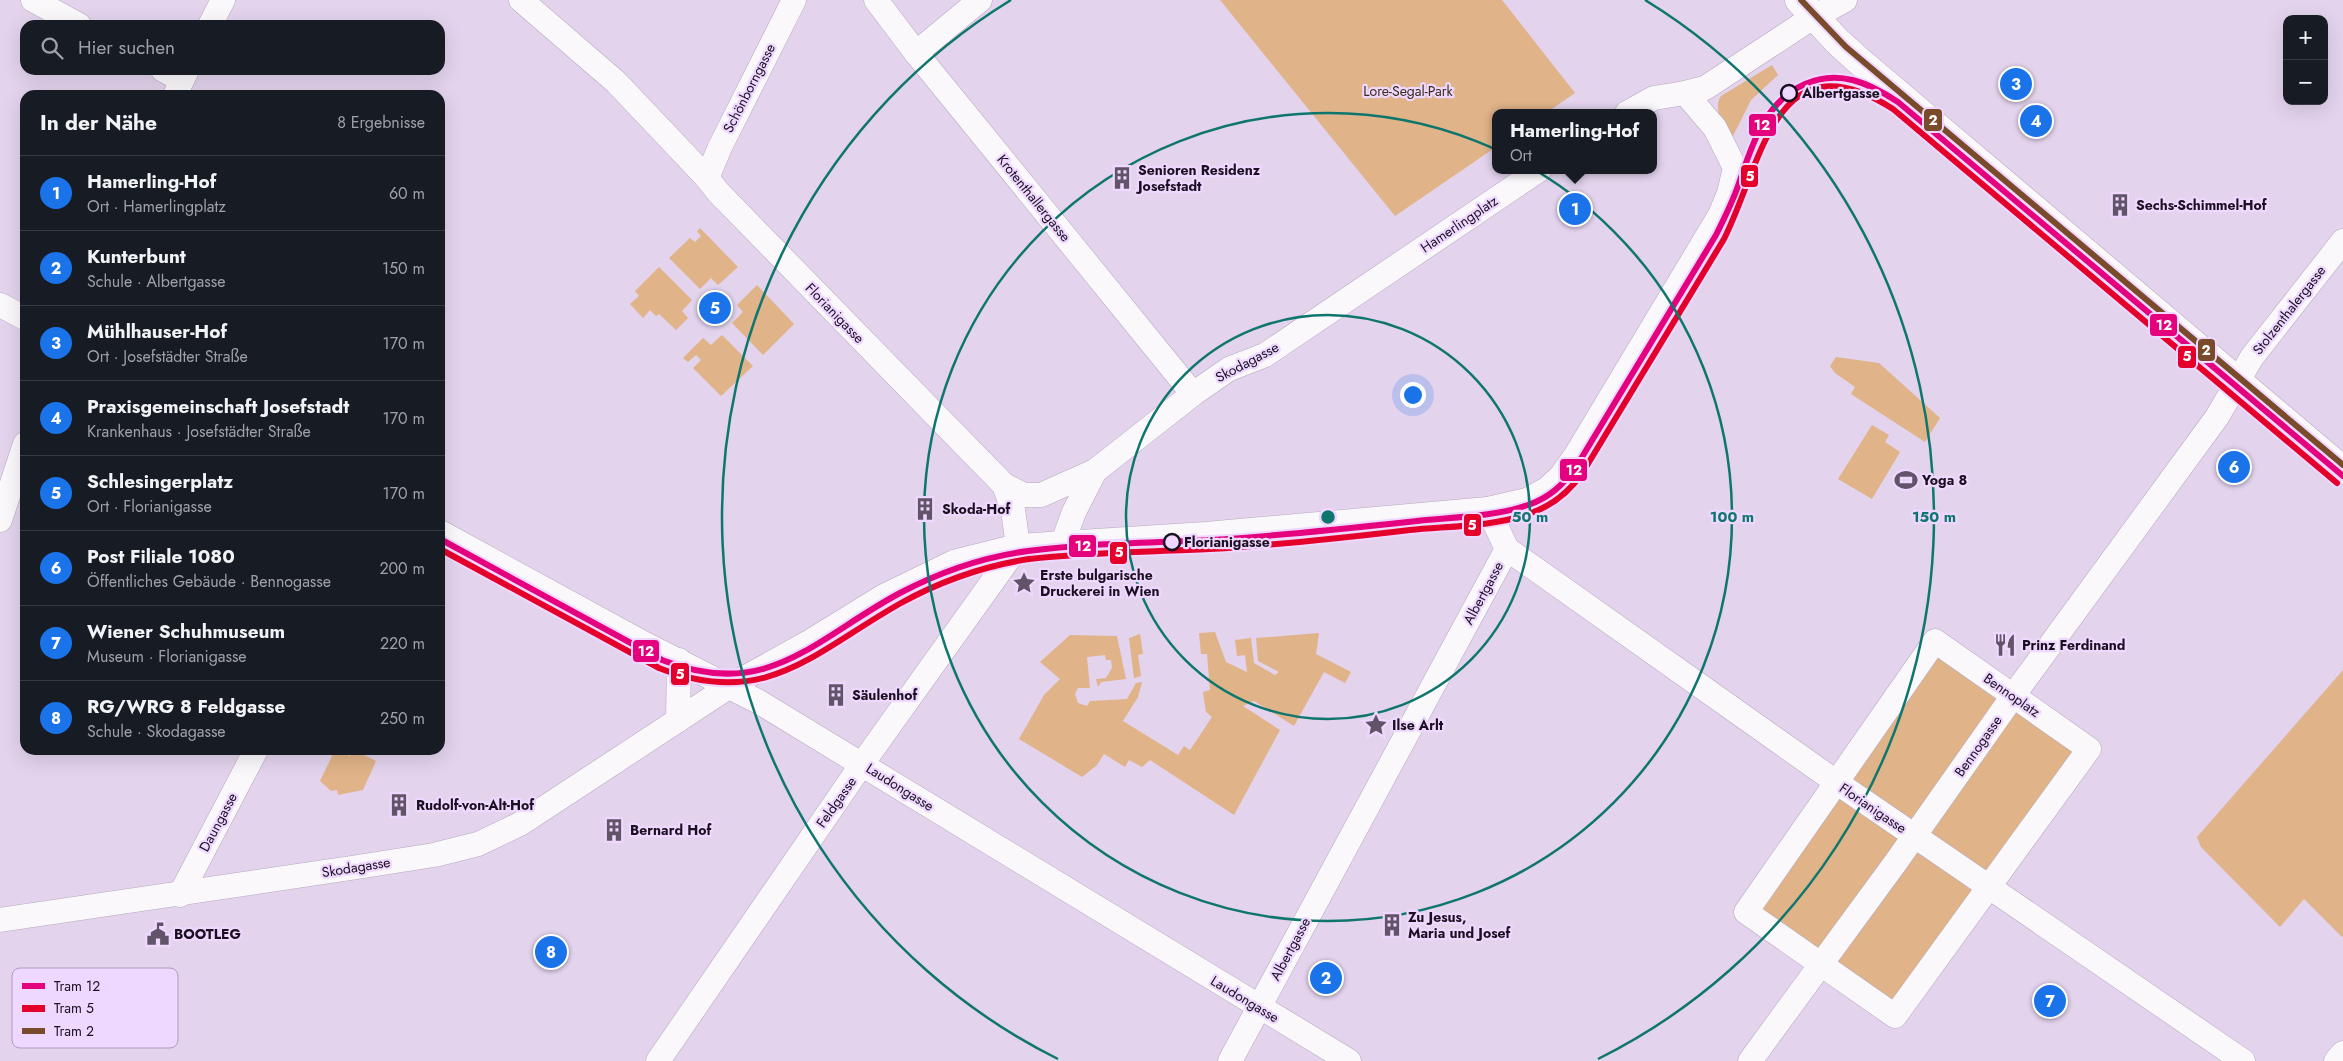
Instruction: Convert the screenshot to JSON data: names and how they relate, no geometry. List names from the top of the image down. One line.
{"streets":{"street":["Schönborngasse","Krotenthallergasse","Hamerlingplatz","Stolzenthalergasse","Florianigasse","Skodagasse","Albertgasse","Bennoplatz","Bennogasse","Laudongasse","Feldgasse","Daungasse"]},"crossings":[["Schönborngasse","Florianigasse"],["Krotenthallergasse","Skodagasse"],["Hamerlingplatz","Skodagasse"],["Stolzenthalergasse","Bennogasse"],["Florianigasse","Skodagasse"],["Florianigasse","Albertgasse"],["Florianigasse","Bennoplatz"],["Florianigasse","Bennogasse"],["Florianigasse","Feldgasse"],["Skodagasse","Laudongasse"],["Skodagasse","Feldgasse"],["Skodagasse","Daungasse"],["Albertgasse","Laudongasse"],["Bennoplatz","Bennogasse"],["Laudongasse","Feldgasse"]],"parks":["Lore-Segal-Park"],"places":{"other":["Albertgasse","Florianigasse"],"building":["Senioren Residenz Josefstadt","Sechs-Schimmel-Hof","Skoda-Hof","Säulenhof","Rudolf-von-Alt-Hof","Bernard Hof","Zu Jesus, Maria und Josef"],"sports":["Yoga 8"],"place":["Erste bulgarische Druckerei in Wien","Ilse Arlt"],"restaurant":["Prinz Ferdinand"],"public building":["BOOTLEG"]},"lines":["tram line 2","tram line 12","tram line 5"],"legend":["Tram 12","Tram 5","Tram 2"],"page":{"map_buttons":["+","−"],"search":"Hier suchen","pins":["3","4","1","5","6","8","2","7"],"heading":["In der Nähe","8 Ergebnisse"],"popup":["Hamerling-Hof","Ort"],"list":[{"mark":"1","name":"Hamerling-Hof","note":"Ort · Hamerlingplatz","value":"60 m"},{"mark":"2","name":"Kunterbunt","note":"Schule · Albertgasse","value":"150 m"},{"mark":"3","name":"Mühlhauser-Hof","note":"Ort · Josefstädter Straße","value":"170 m"},{"mark":"4","name":"Praxisgemeinschaft Josefstadt","note":"Krankenhaus · Josefstädter Straße","value":"170 m"},{"mark":"5","name":"Schlesingerplatz","note":"Ort · Florianigasse","value":"170 m"},{"mark":"6","name":"Post Filiale 1080","note":"Öffentliches Gebäude · Bennogasse","value":"200 m"},{"mark":"7","name":"Wiener Schuhmuseum","note":"Museum · Florianigasse","value":"220 m"},{"mark":"8","name":"RG/WRG 8 Feldgasse","note":"Schule · Skodagasse","value":"250 m"}]},"rings":["50 m","100 m","150 m"]}
